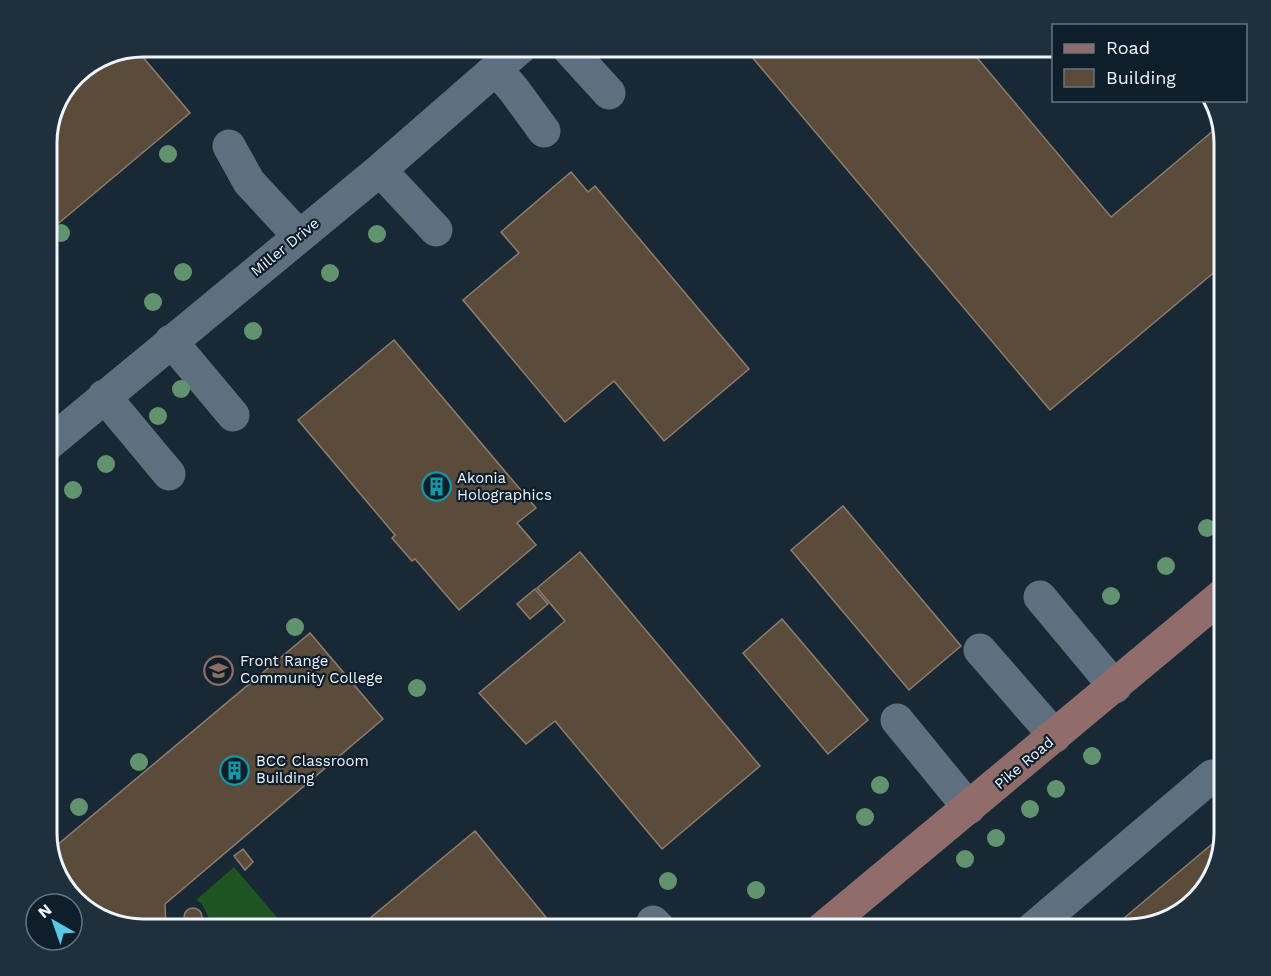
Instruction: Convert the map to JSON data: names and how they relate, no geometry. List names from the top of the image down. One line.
{"streets":{"main road":["Pike Road"],"street":["Miller Drive"]},"places":{"building":["Akonia Holographics","BCC Classroom Building"],"school or university":["Front Range Community College"]},"legend":["Road","Building"],"north":"top left"}
